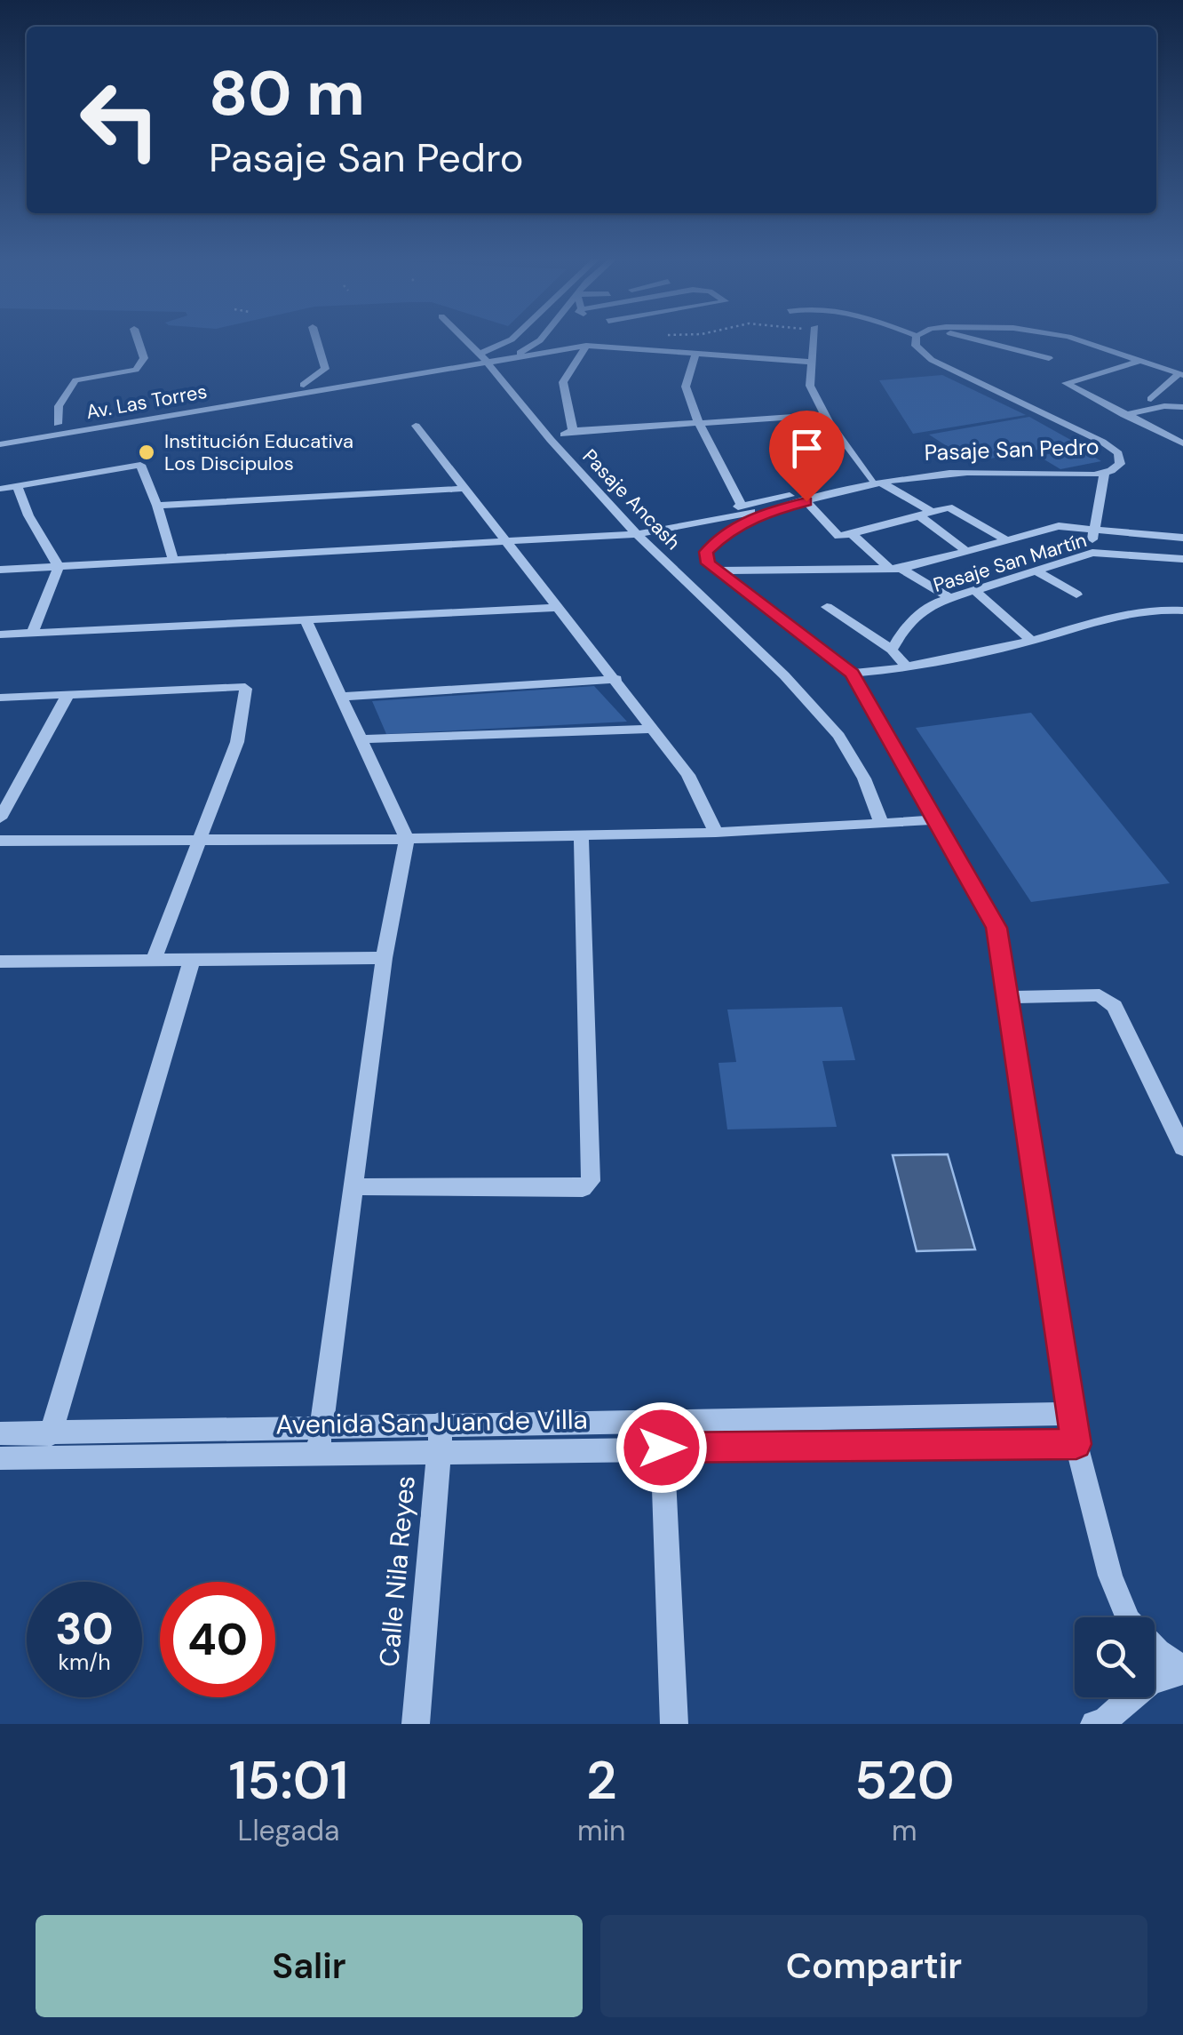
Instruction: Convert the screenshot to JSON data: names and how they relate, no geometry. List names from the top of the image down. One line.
{"streets":{"street":["Av. Las Torres","Pasaje San Pedro","Pasaje Ancash","Pasaje San Martín","Avenida San Juan de Villa","Calle Nila Reyes"]},"crossings":[["Av. Las Torres","Pasaje Ancash"],["Avenida San Juan de Villa","Calle Nila Reyes"]],"places":["Institución Educativa Los Discipulos"],"page":{"turn":["80 m","Pasaje San Pedro"],"speed":"30 km/h","limit":"40","eta":["15:01","Llegada","2","min","520","m"],"buttons":["Salir","Compartir"]}}
